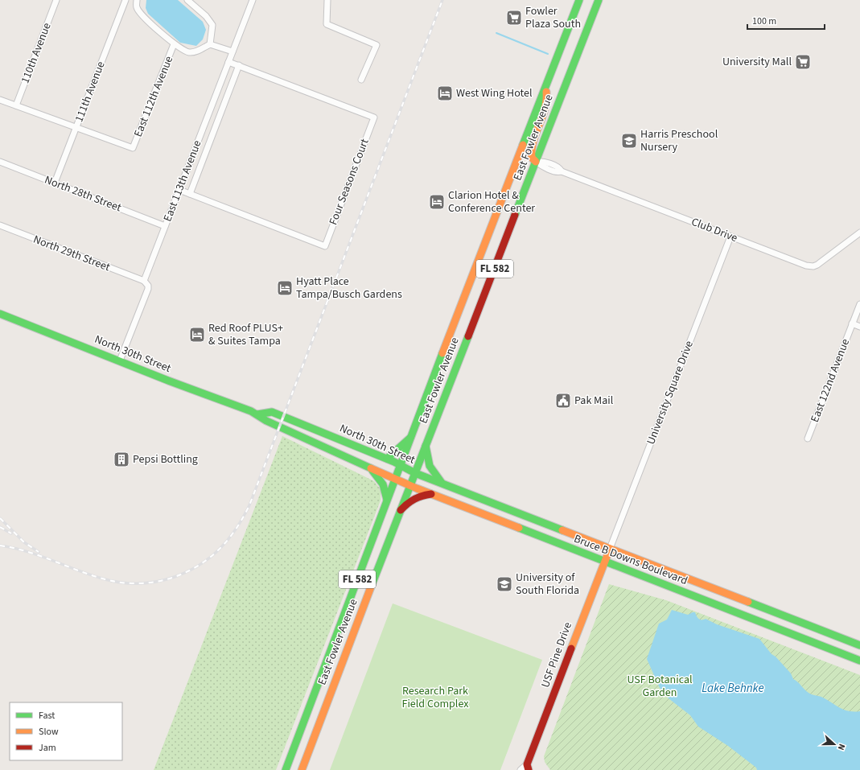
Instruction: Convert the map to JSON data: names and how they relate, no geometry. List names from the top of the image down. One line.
{"streets":{"main road":["East Fowler Avenue","FL 582","North 30th Street","Bruce B Downs Boulevard","USF Pine Drive"],"street":["110th Avenue","111th Avenue","East 112th Avenue","East 113th Avenue","Four Seasons Court","North 28th Street","Club Drive","North 29th Street","East 122nd Avenue","University Square Drive"]},"crossings":[["111th Avenue","East 112th Avenue"],["111th Avenue","North 28th Street"],["East Fowler Avenue","Club Drive"],["East Fowler Avenue","North 30th Street"],["East Fowler Avenue","Bruce B Downs Boulevard"],["East 113th Avenue","Four Seasons Court"],["East 113th Avenue","North 28th Street"],["East 113th Avenue","North 29th Street"],["East 113th Avenue","North 30th Street"],["Club Drive","University Square Drive"],["North 30th Street","Bruce B Downs Boulevard"],["University Square Drive","Bruce B Downs Boulevard"],["University Square Drive","USF Pine Drive"],["Bruce B Downs Boulevard","USF Pine Drive"]],"water":["Lake Behnke"],"parks":["USF Botanical Garden","Research Park Field Complex"],"places":{"supermarket":["Fowler Plaza South","University Mall"],"hotel":["West Wing Hotel","Clarion Hotel & Conference Center","Hyatt Place Tampa/Busch Gardens","Red Roof PLUS+ & Suites Tampa"],"school or university":["Harris Preschool Nursery","University of South Florida"],"public building":["Pak Mail"],"building":["Pepsi Bottling"]},"legend":["Fast","Slow","Jam"],"scale_bar":"100 m","north":"right"}
